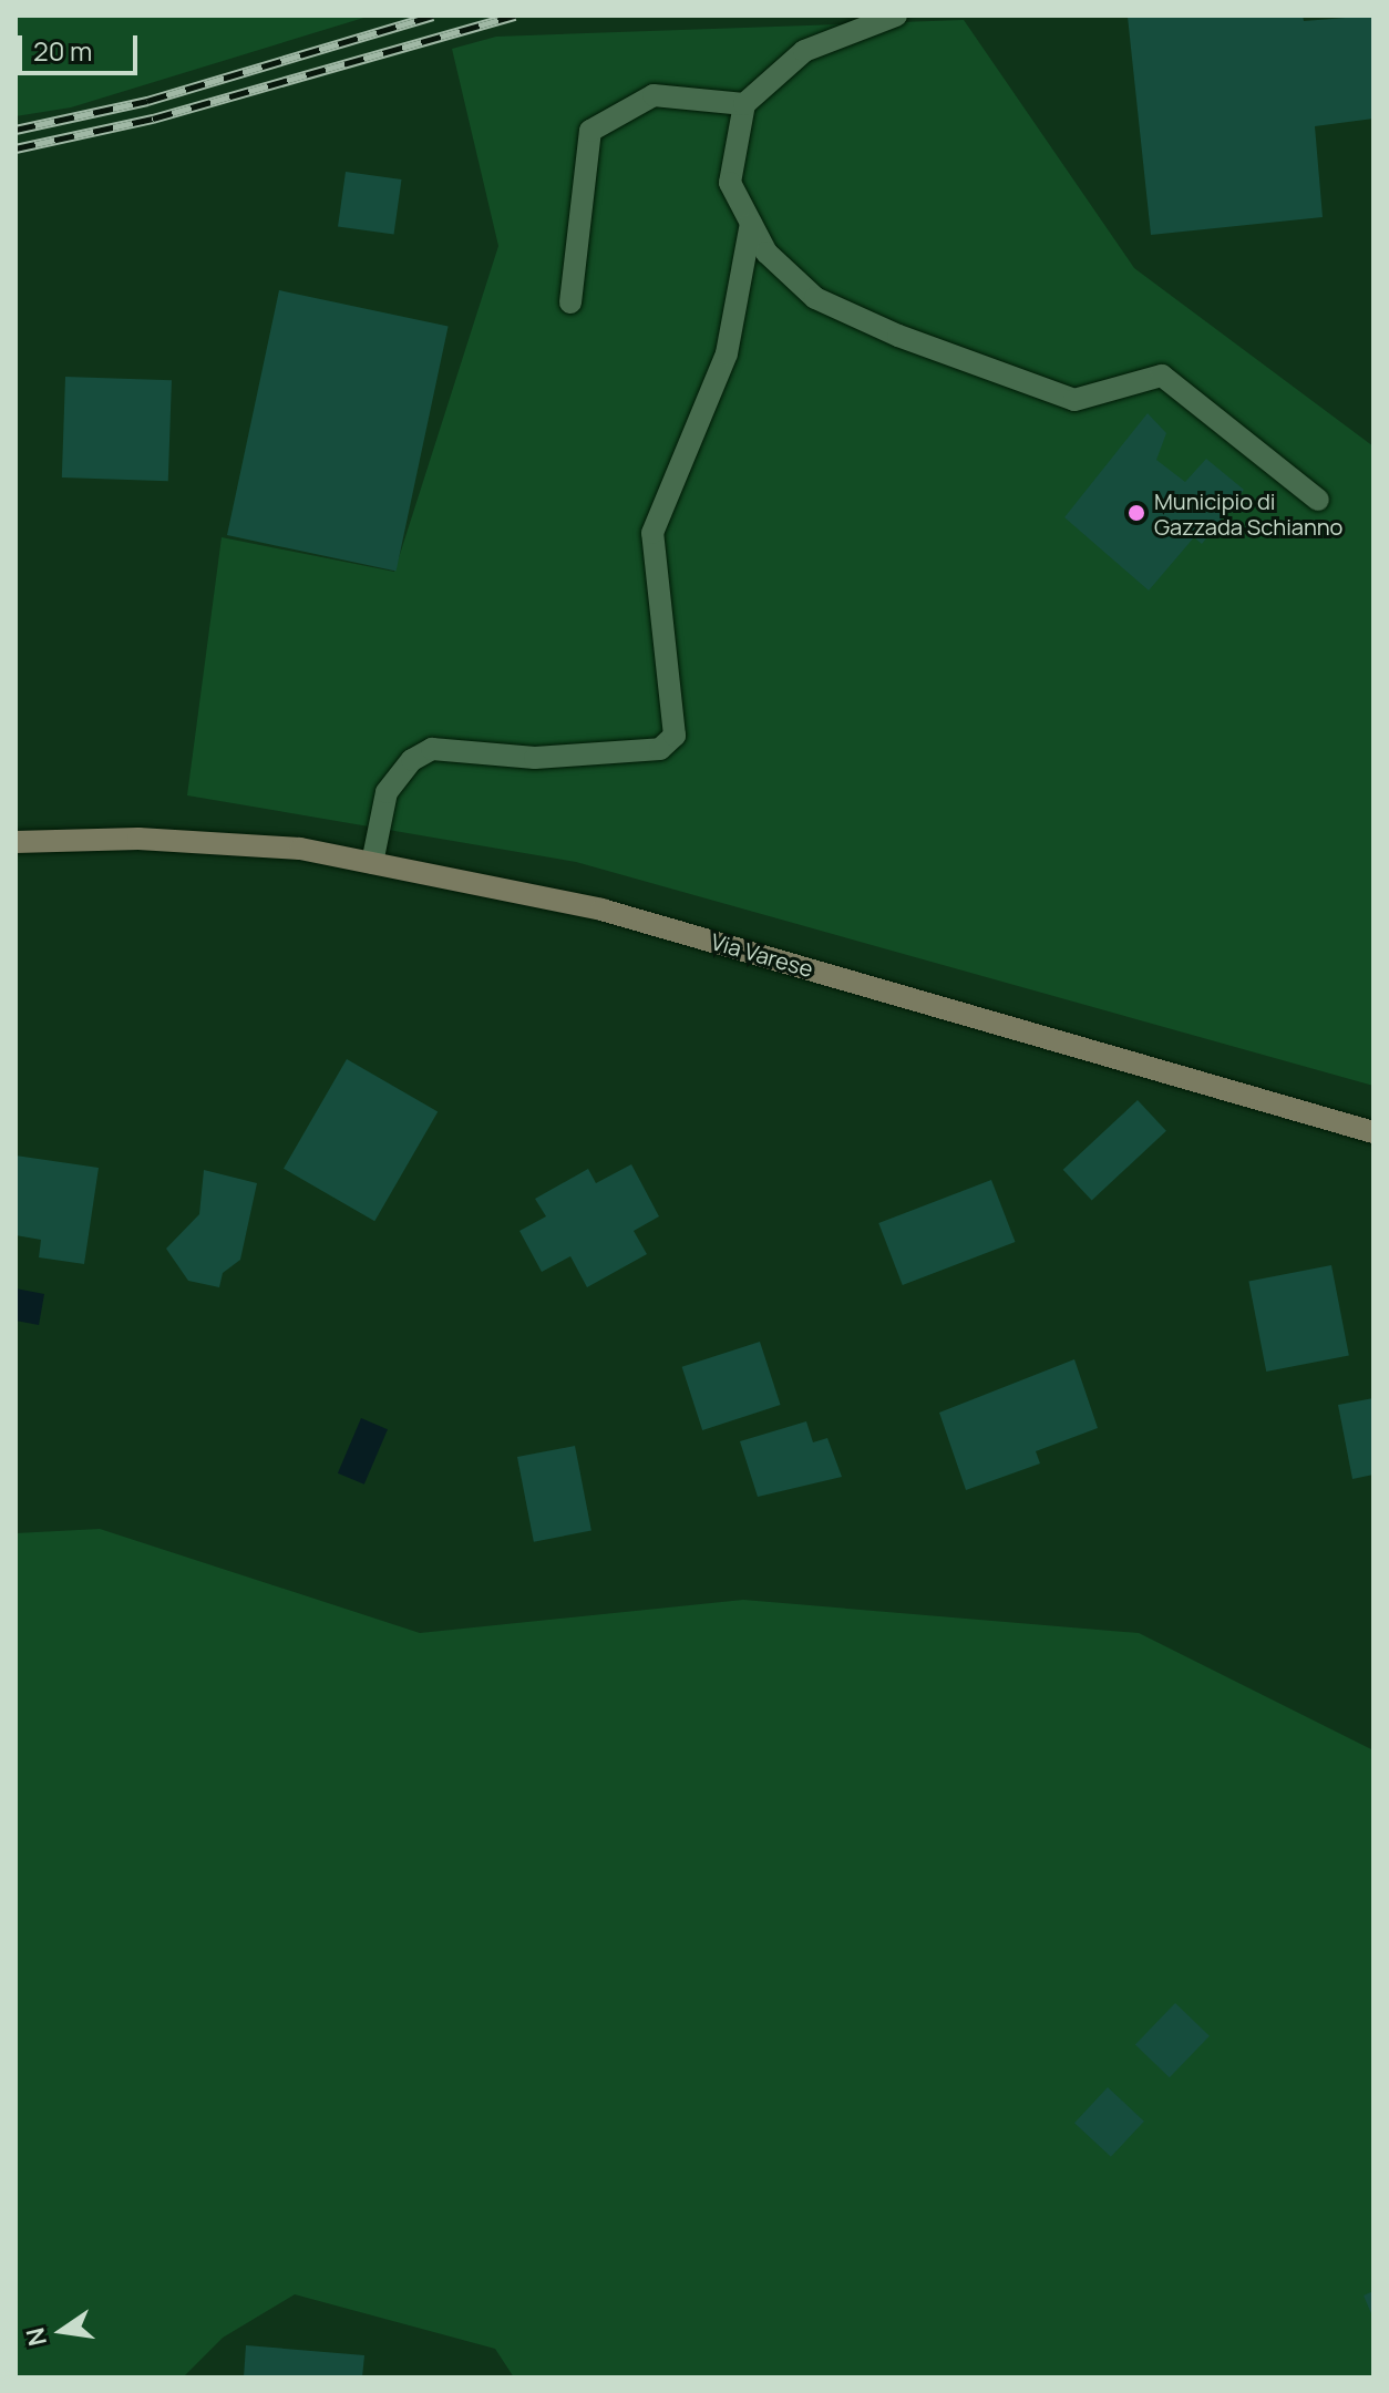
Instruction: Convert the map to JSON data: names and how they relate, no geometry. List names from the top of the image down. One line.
{"streets":{"main road":["Via Varese"]},"places":["Municipio di Gazzada Schianno"],"scale_bar":"20 m","north":"left"}
